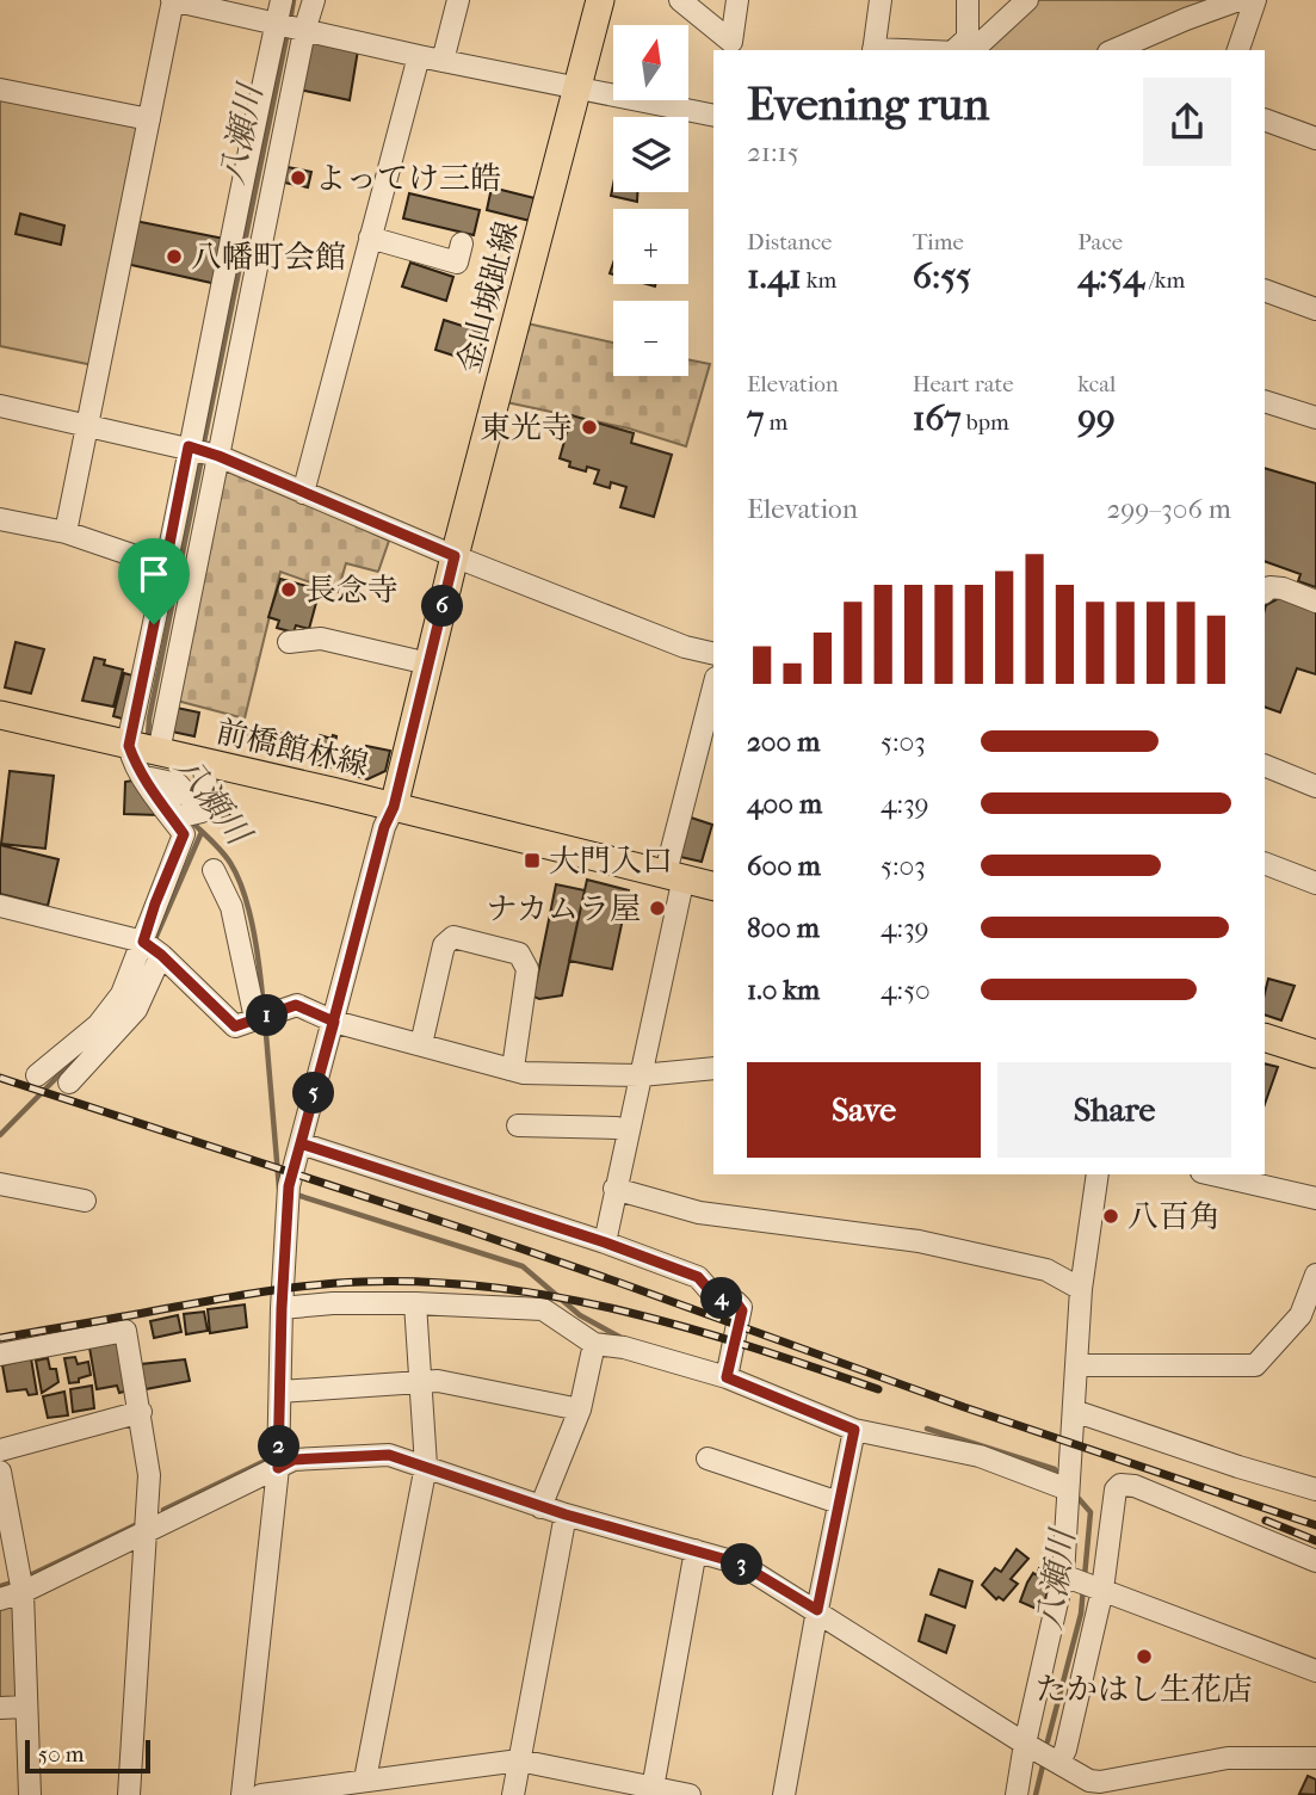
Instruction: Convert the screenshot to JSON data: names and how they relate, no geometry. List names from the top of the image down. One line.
{"streets":{"main road":["金山城趾線","前橋館林線"]},"crossings":[["金山城趾線","前橋館林線"]],"water":["八瀬川"],"places":{"other":["よってけ三皓","八幡町会館","東光寺","長念寺","ナカムラ屋","八百角","たかはし生花店"],"transit":["大門入口"]},"scale_bar":"50 m","north":"top","page":{"map_buttons":["+","−"],"heading":["Evening run","21:15"],"stats":[["Distance","1.41 km"],["Time","6:55"],["Pace","4:54 /km"],["Elevation","7 m"],["Heart rate","167 bpm"],["kcal","99"]],"chart":["Elevation","299–306 m"],"pins":["6","1","5","4","2","3"],"list":[{"name":"200 m","note":"5:03"},{"name":"400 m","note":"4:39"},{"name":"600 m","note":"5:03"},{"name":"800 m","note":"4:39"},{"name":"1.0 km","note":"4:50"}],"buttons":["Save","Share"],"scale":"50 m"}}
